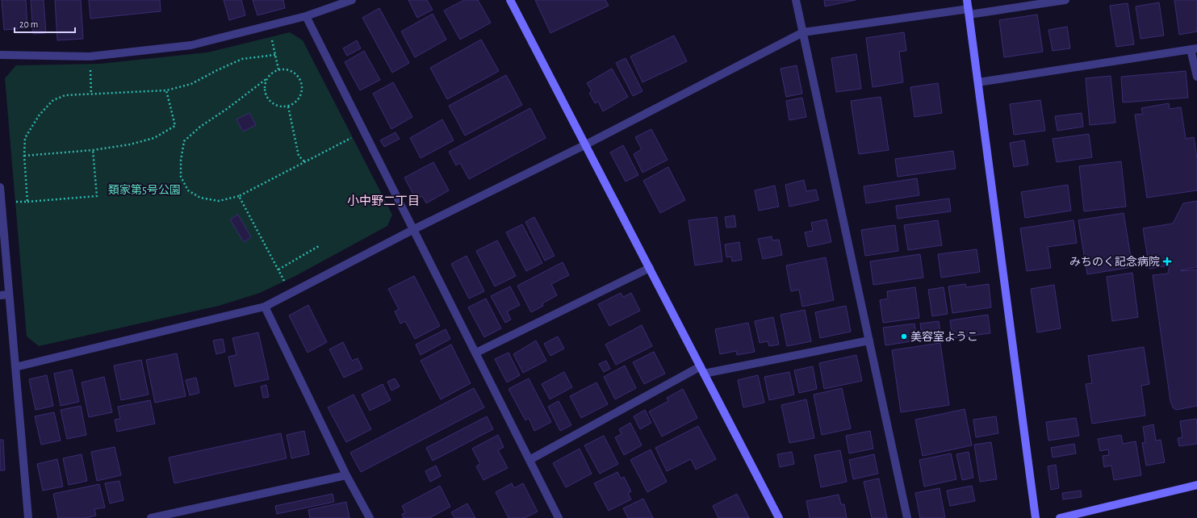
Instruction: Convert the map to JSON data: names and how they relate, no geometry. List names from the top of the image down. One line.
{"districts":["小中野二丁目"],"parks":["類家第5号公園"],"places":{"health":["みちのく記念病院"],"other":["美容室ようこ"]},"scale_bar":"20 m"}
